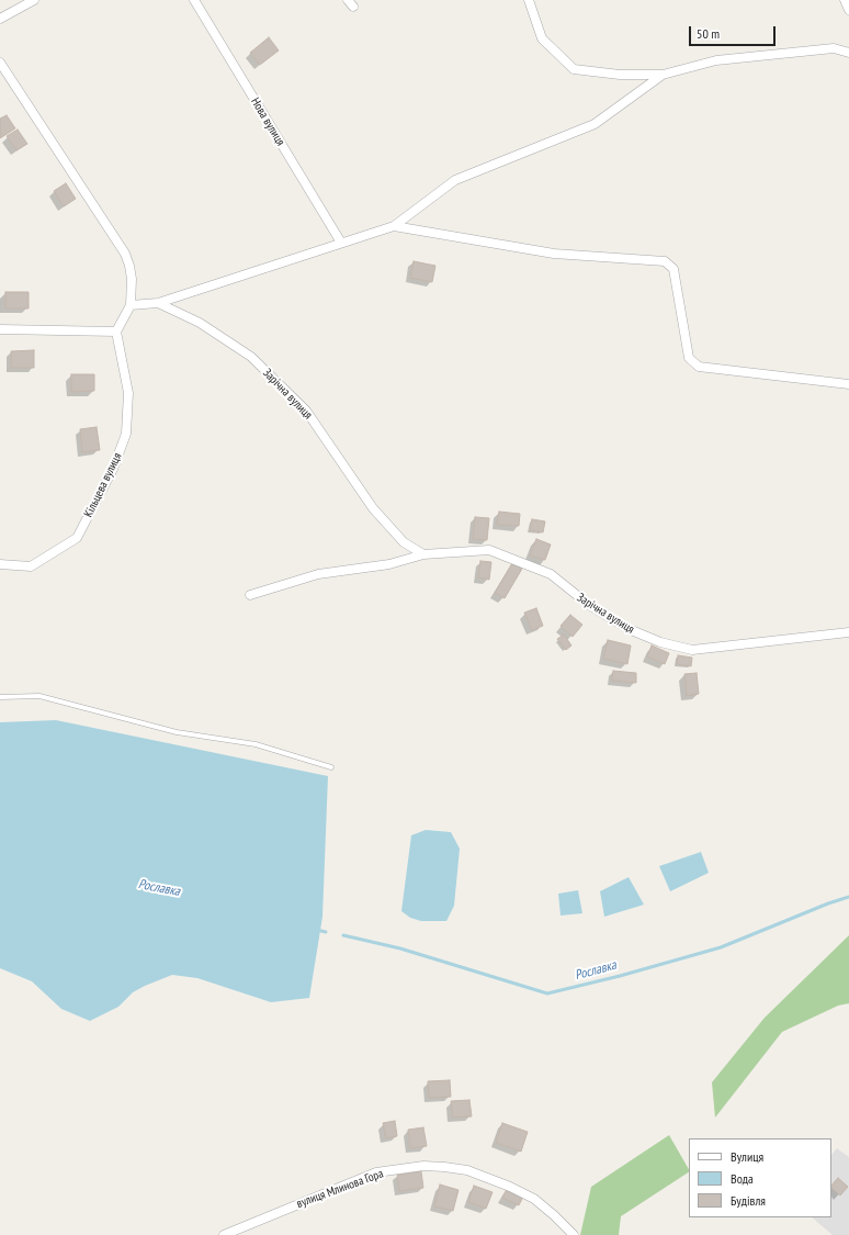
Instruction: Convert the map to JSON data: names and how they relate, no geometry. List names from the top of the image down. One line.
{"streets":{"street":["Нова вулиця","Зарічна вулиця","Кільцева вулиця","вулиця Млинова Гора"]},"water":["Рославка"],"legend":["Вулиця","Вода","Будівля"],"scale_bar":"50 m"}
